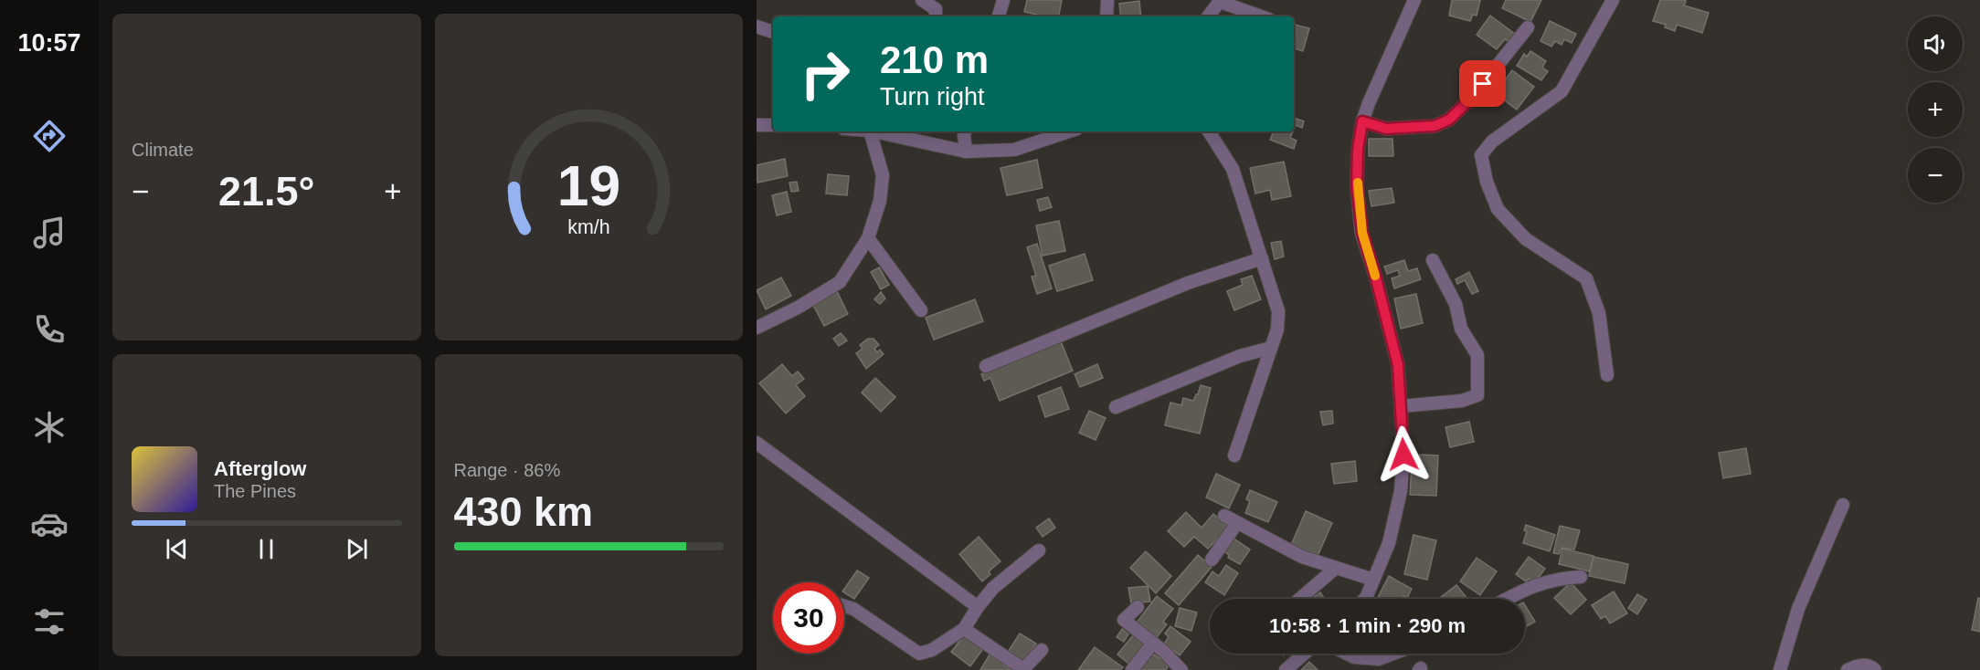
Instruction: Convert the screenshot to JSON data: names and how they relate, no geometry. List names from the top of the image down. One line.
{"page":{"tabs":"10:57","tile":["Climate",["Range · 86%","430 km"]],"map_buttons":["+","−"],"turn":["210 m","Turn right"],"heat":["−","21.5°","+"],"song":["Afterglow","The Pines"],"limit":"30","trip":"10:58 · 1 min · 290 m","gauge":["19","km/h"]}}
